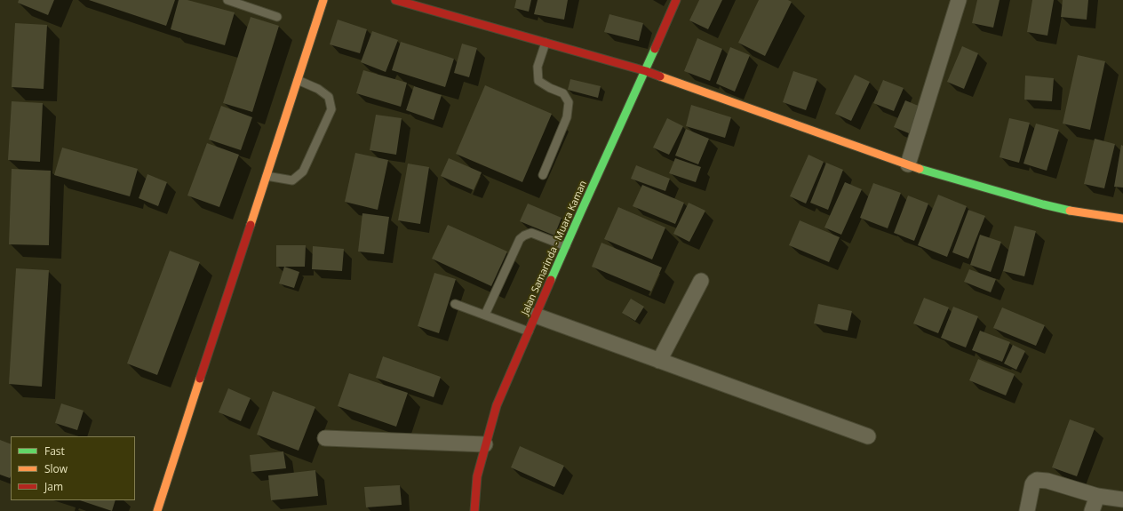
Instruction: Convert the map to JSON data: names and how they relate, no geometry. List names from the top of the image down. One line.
{"streets":{"street":["Jalan Samarinda - Muara Kaman"]},"legend":["Fast","Slow","Jam"]}
